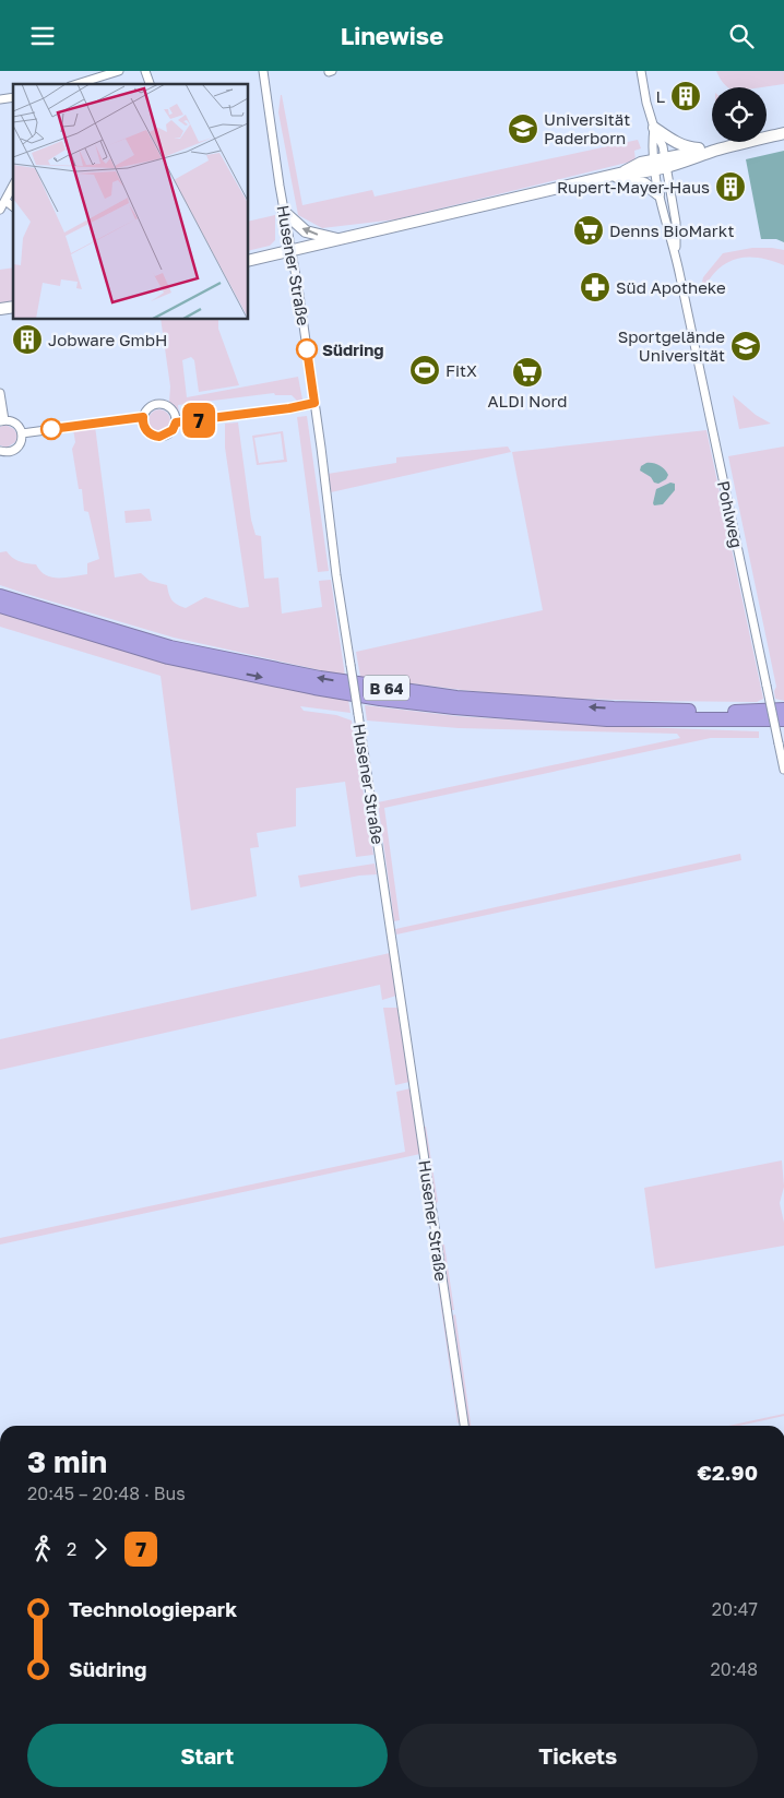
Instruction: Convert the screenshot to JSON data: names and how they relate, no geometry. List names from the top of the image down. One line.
{"streets":{"highway":["B 64"],"street":["Husener Straße","Pohlweg"]},"places":{"building":["L","Rupert-Mayer-Haus","Jobware GmbH"],"school or university":["Universität Paderborn","Sportgelände Universität"],"supermarket":["Denns BioMarkt","ALDI Nord"],"pharmacy":["Süd Apotheke"],"other":["Südring"],"sports":["FitX"]},"lines":["bus line 7"],"page":{"header":"Linewise","on_map":"7","heading":["3 min","20:45 – 20:48 · Bus","€2.90"],"legs":["2","7"],"list":[{"name":"Technologiepark","value":"20:47"},{"name":"Südring","value":"20:48"}],"buttons":["Start","Tickets"]}}
